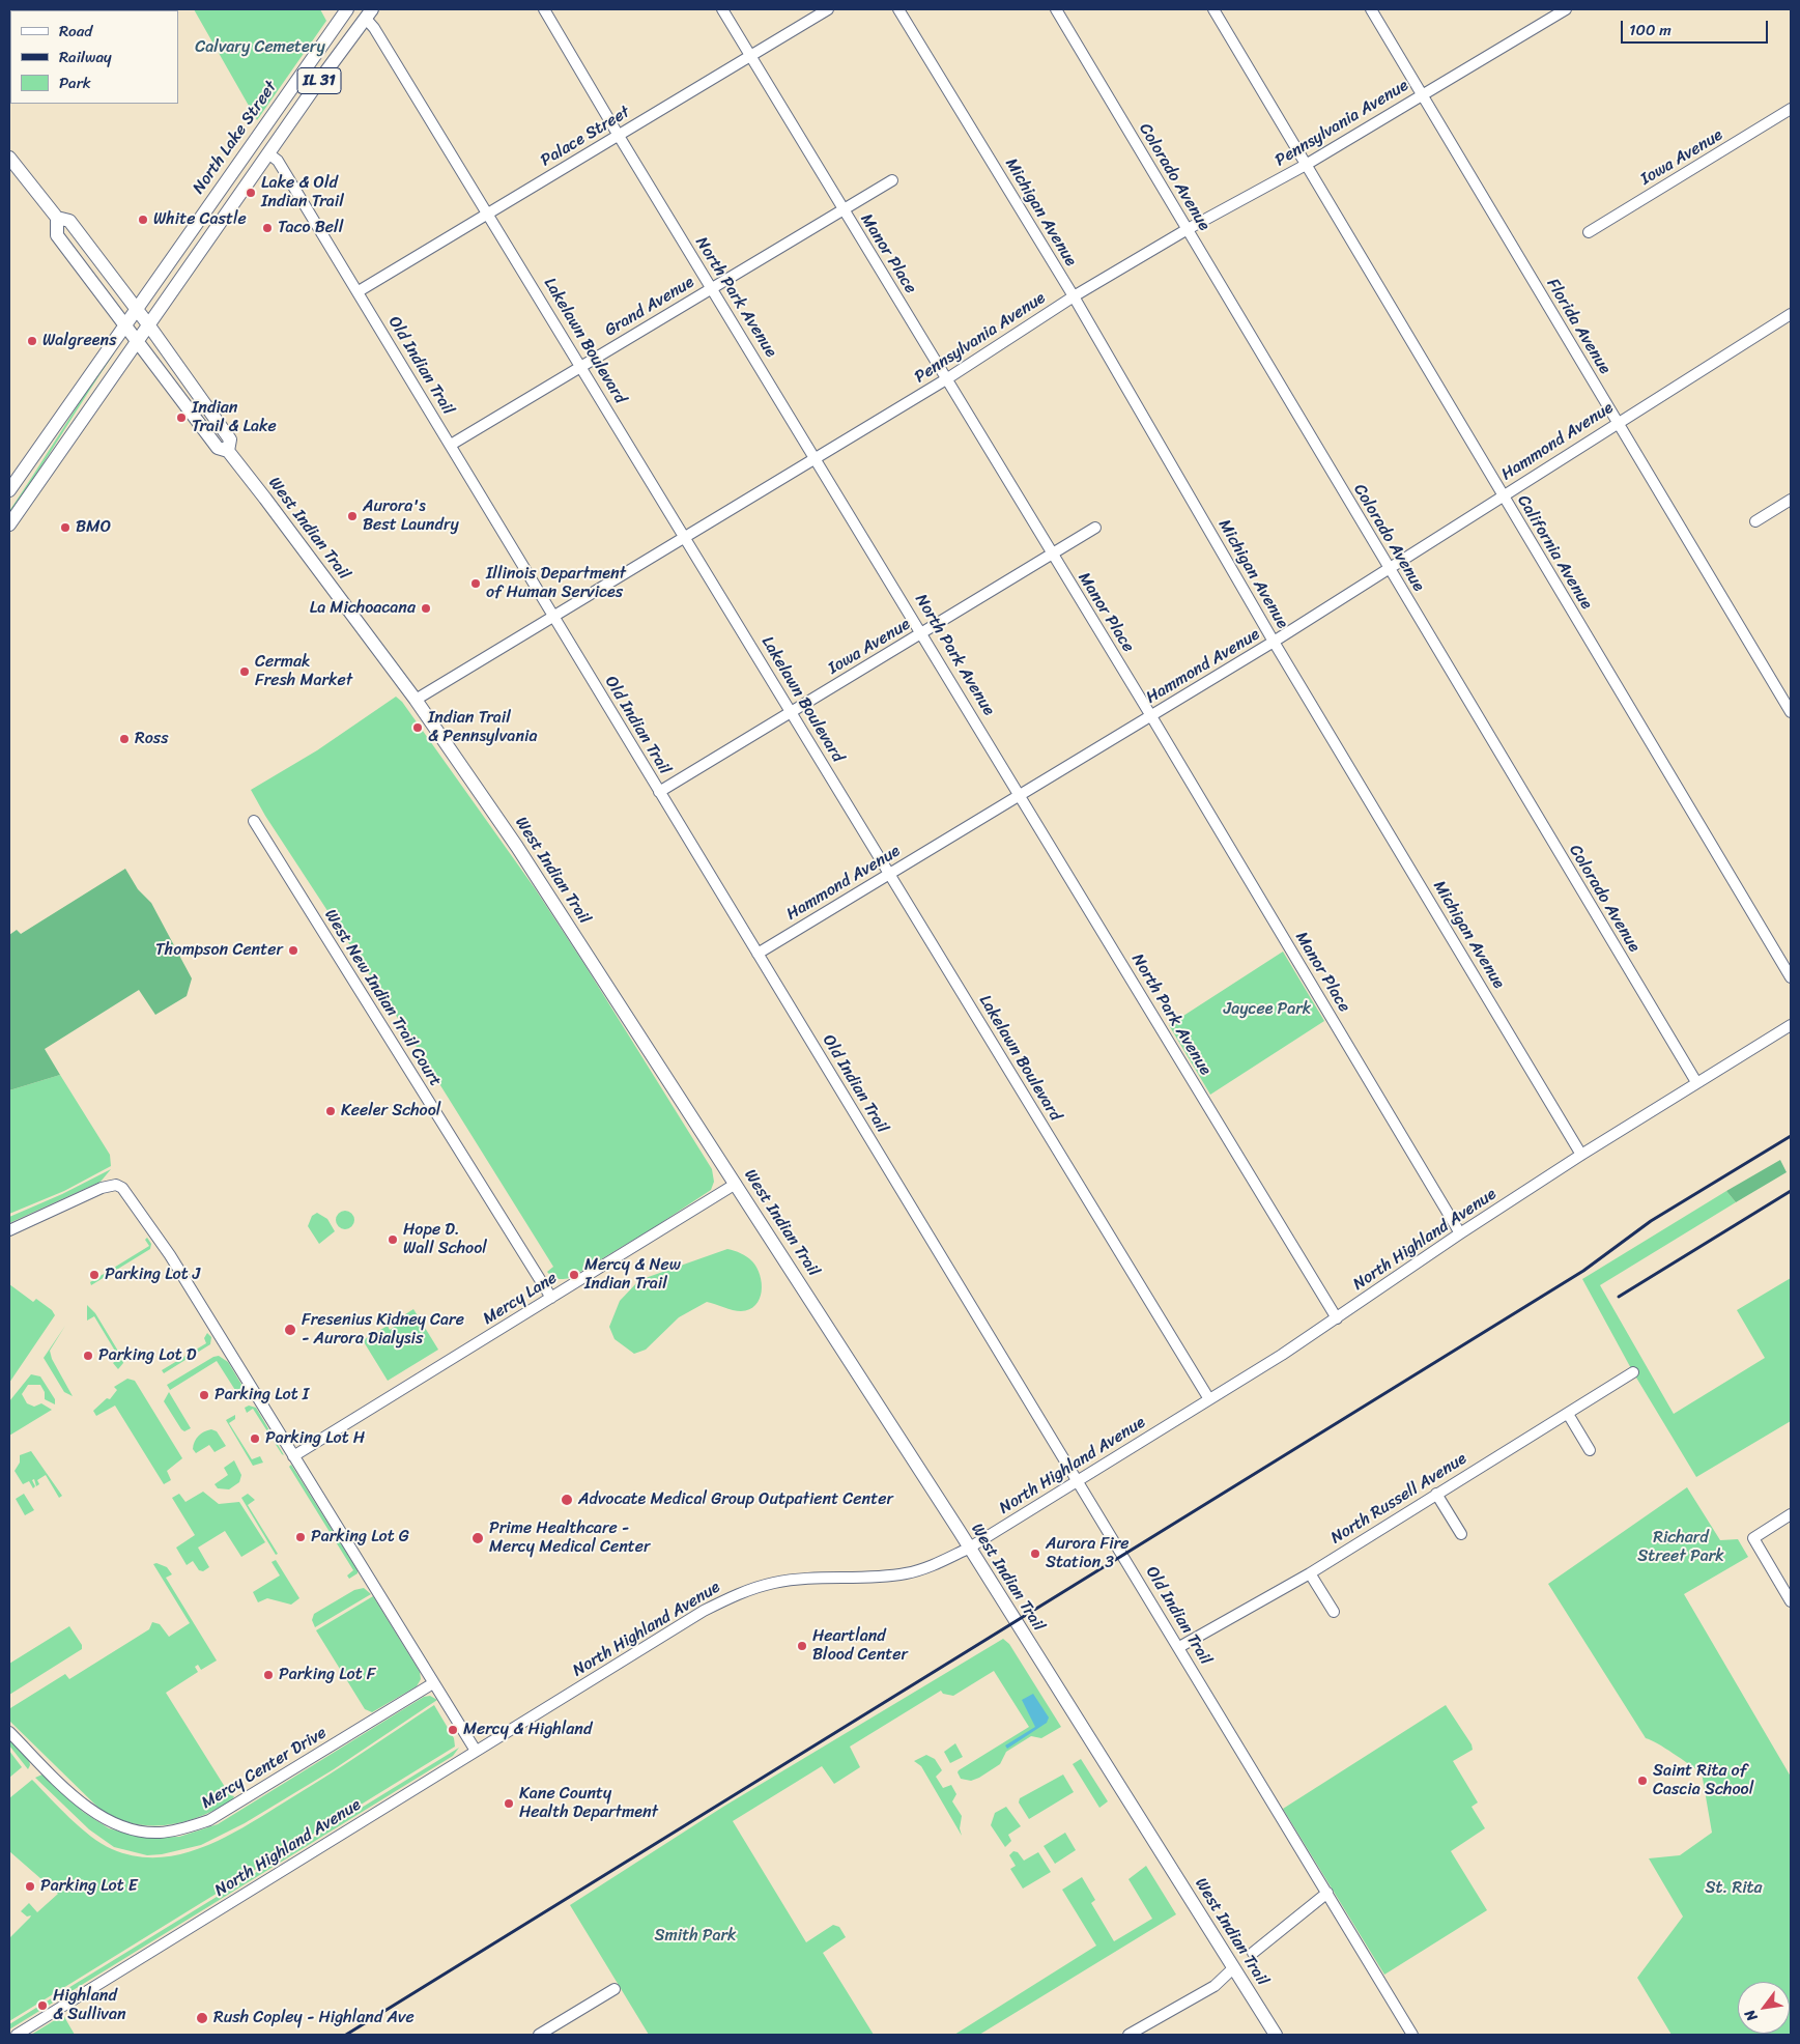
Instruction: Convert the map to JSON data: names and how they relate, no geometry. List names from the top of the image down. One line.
{"streets":{"main road":["IL 31","North Lake Street","West Indian Trail"],"street":["Pennsylvania Avenue","Palace Street","Iowa Avenue","Colorado Avenue","Michigan Avenue","Manor Place","North Park Avenue","Grand Avenue","Florida Avenue","Lakelawn Boulevard","Old Indian Trail","Hammond Avenue","California Avenue","West New Indian Trail Court","North Highland Avenue","Mercy Lane","North Russell Avenue","Mercy Center Drive"]},"crossings":[["IL 31","Lakelawn Boulevard"],["IL 31","Old Indian Trail"],["IL 31","West Indian Trail"],["Pennsylvania Avenue","Colorado Avenue"],["Pennsylvania Avenue","Michigan Avenue"],["Pennsylvania Avenue","Manor Place"],["Pennsylvania Avenue","North Park Avenue"],["Pennsylvania Avenue","Florida Avenue"],["Pennsylvania Avenue","Lakelawn Boulevard"],["Pennsylvania Avenue","Old Indian Trail"],["Pennsylvania Avenue","West Indian Trail"],["Pennsylvania Avenue","California Avenue"],["Palace Street","Manor Place"],["Palace Street","North Park Avenue"],["Palace Street","Lakelawn Boulevard"],["Palace Street","Old Indian Trail"],["North Lake Street","West Indian Trail"],["Iowa Avenue","Manor Place"],["Iowa Avenue","North Park Avenue"],["Iowa Avenue","Lakelawn Boulevard"],["Iowa Avenue","Old Indian Trail"],["Colorado Avenue","Hammond Avenue"],["Colorado Avenue","North Highland Avenue"],["Michigan Avenue","Hammond Avenue"],["Michigan Avenue","North Highland Avenue"],["Manor Place","Grand Avenue"],["Manor Place","Hammond Avenue"],["Manor Place","North Highland Avenue"],["North Park Avenue","Grand Avenue"],["North Park Avenue","Hammond Avenue"],["North Park Avenue","North Highland Avenue"],["Grand Avenue","Lakelawn Boulevard"],["Grand Avenue","Old Indian Trail"],["Florida Avenue","Hammond Avenue"],["Lakelawn Boulevard","Hammond Avenue"],["Lakelawn Boulevard","North Highland Avenue"],["Old Indian Trail","Hammond Avenue"],["Old Indian Trail","North Highland Avenue"],["Old Indian Trail","North Russell Avenue"],["Hammond Avenue","California Avenue"],["West Indian Trail","North Highland Avenue"],["West Indian Trail","Mercy Lane"],["West New Indian Trail Court","Mercy Lane"]],"parks":["Calvary Cemetery","Jaycee Park","Richard Street Park","St. Rita","Smith Park"],"places":["Lake & Old Indian Trail","White Castle","Taco Bell","Walgreens","Indian Trail & Lake","Aurora's Best Laundry","BMO","Illinois Department of Human Services","La Michoacana","Cermak Fresh Market","Indian Trail & Pennsylvania","Ross","Thompson Center","Keeler School","Hope D. Wall School","Parking Lot J","Mercy & New Indian Trail","Fresenius Kidney Care - Aurora Dialysis","Parking Lot D","Parking Lot I","Parking Lot H","Advocate Medical Group Outpatient Center","Parking Lot G","Prime Healthcare - Mercy Medical Center","Aurora Fire Station 3","Heartland Blood Center","Parking Lot F","Mercy & Highland","Saint Rita of Cascia School","Kane County Health Department","Parking Lot E","Highland & Sullivan","Rush Copley - Highland Ave"],"legend":["Road","Railway","Park"],"scale_bar":"100 m","north":"bottom left"}
